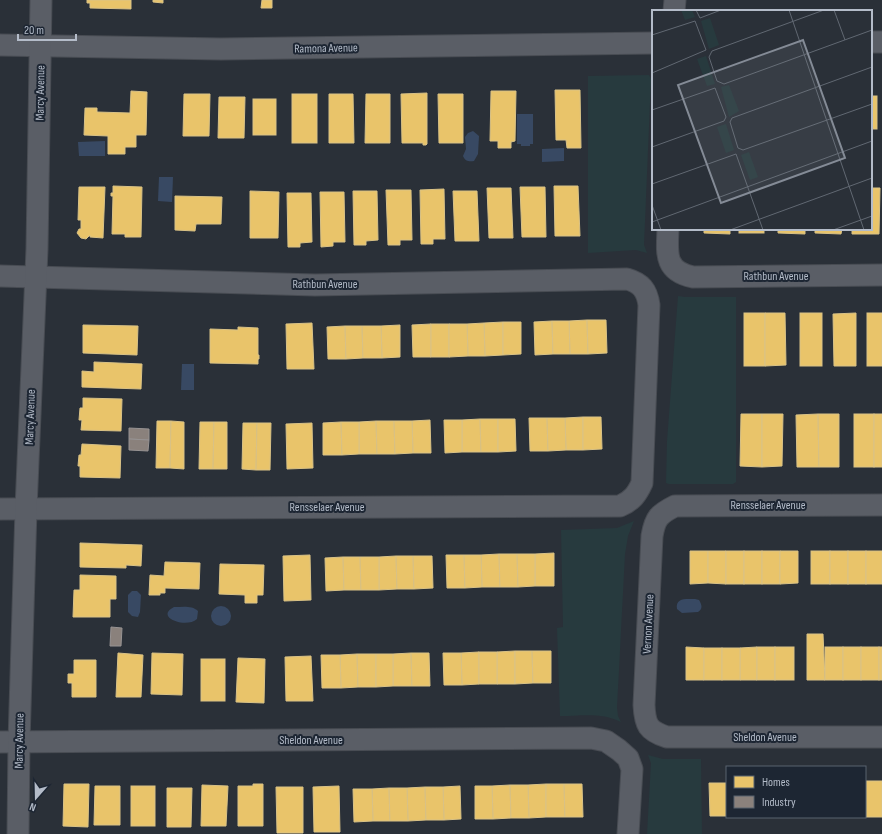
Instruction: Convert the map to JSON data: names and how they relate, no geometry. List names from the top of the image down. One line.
{"streets":{"street":["Ramona Avenue","Marcy Avenue","Rathbun Avenue","Rensselaer Avenue","Vernon Avenue","Sheldon Avenue"]},"crossings":[["Ramona Avenue","Marcy Avenue"],["Marcy Avenue","Rathbun Avenue"],["Marcy Avenue","Rensselaer Avenue"],["Marcy Avenue","Sheldon Avenue"],["Rathbun Avenue","Rensselaer Avenue"],["Rensselaer Avenue","Vernon Avenue"],["Vernon Avenue","Sheldon Avenue"]],"legend":["Homes","Industry"],"scale_bar":"20 m","north":"bottom"}
